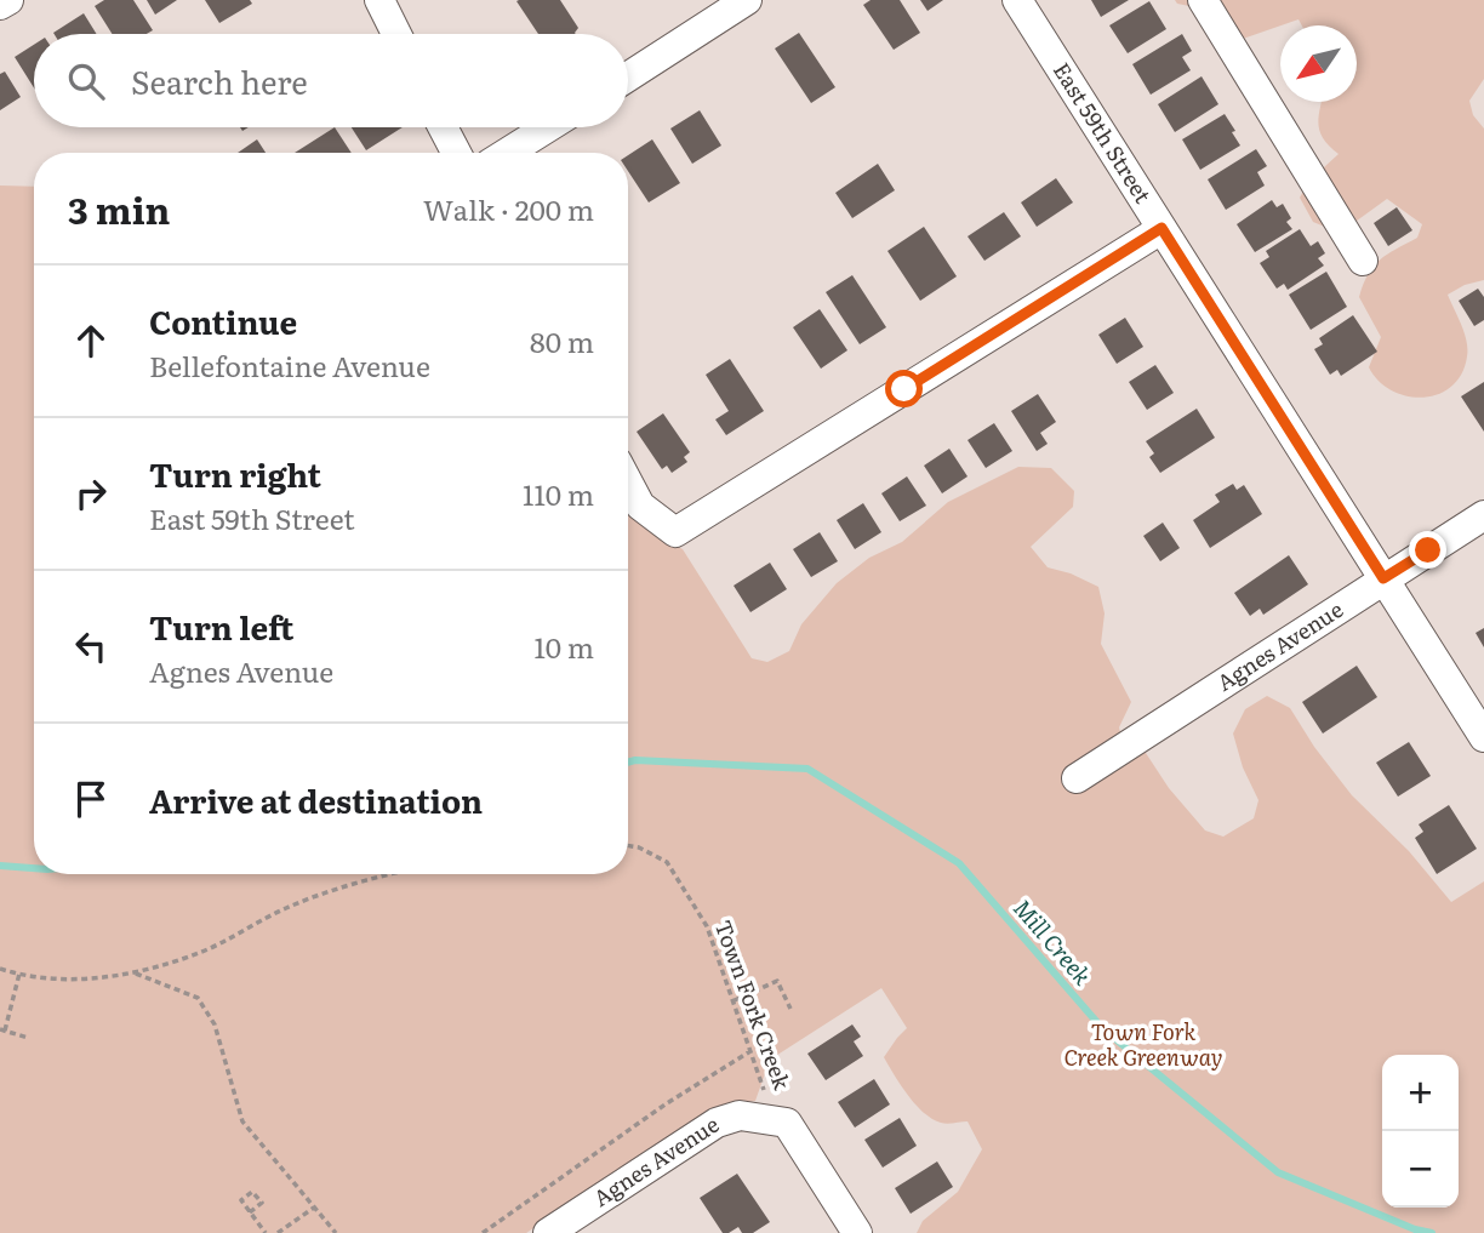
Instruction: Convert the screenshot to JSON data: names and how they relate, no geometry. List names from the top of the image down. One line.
{"streets":{"street":["East 59th Street","Agnes Avenue"],"path":["Town Fork Creek"]},"crossings":[["East 59th Street","Agnes Avenue"],["Agnes Avenue","Town Fork Creek"]],"water":["Mill Creek"],"parks":["Town Fork Creek Greenway"],"north":"bottom left","page":{"search":"Search here","heading":["3 min","Walk · 200 m"],"list":[["Continue","Bellefontaine Avenue","80 m"],["Turn right","East 59th Street","110 m"],["Turn left","Agnes Avenue","10 m"],"Arrive at destination"],"map_buttons":["+","−"]}}
